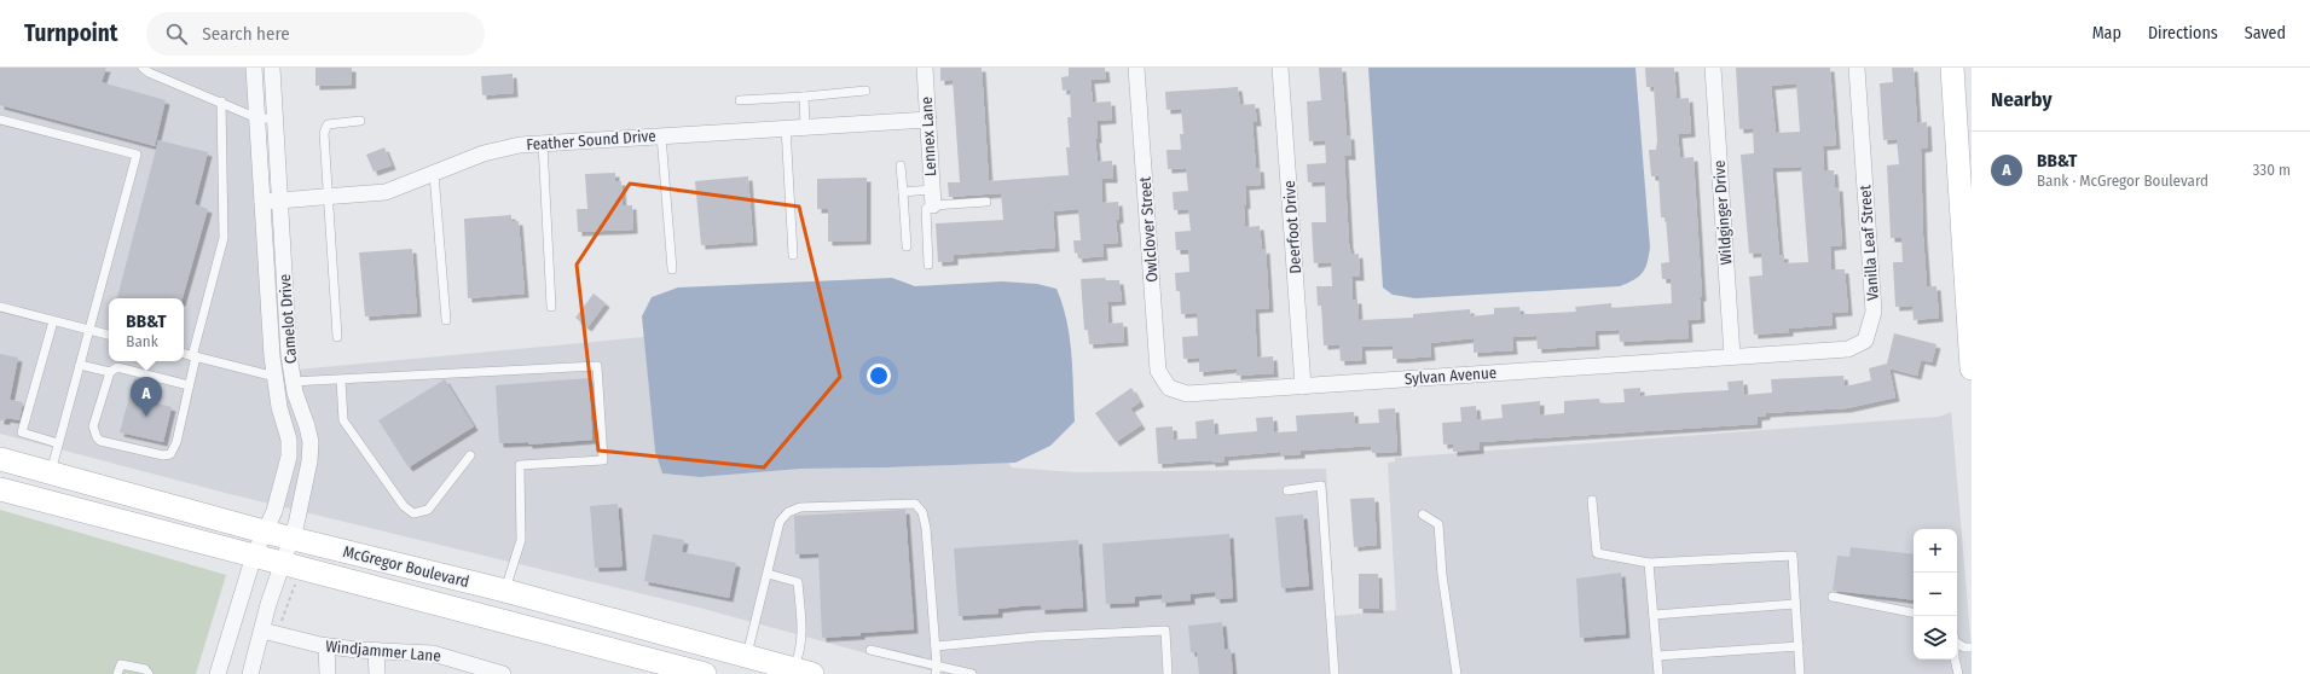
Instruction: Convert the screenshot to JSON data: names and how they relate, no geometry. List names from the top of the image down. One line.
{"streets":{"main road":["McGregor Boulevard"],"street":["Lennex Lane","Feather Sound Drive","Wildginger Drive","Deerfoot Drive","Owlclover Street","Vanilla Leaf Street","Camelot Drive","Sylvan Avenue","Windjammer Lane"]},"crossings":[["Lennex Lane","Feather Sound Drive"],["Feather Sound Drive","Camelot Drive"],["Wildginger Drive","Vanilla Leaf Street"],["Wildginger Drive","Sylvan Avenue"],["Deerfoot Drive","Sylvan Avenue"],["Owlclover Street","Sylvan Avenue"],["Vanilla Leaf Street","Sylvan Avenue"],["Camelot Drive","McGregor Boulevard"],["Camelot Drive","Windjammer Lane"]],"page":{"header":"Turnpoint","search":"Search here","nav":["Map","Directions","Saved"],"heading":"Nearby","list":[{"mark":"A","name":"BB&T","note":"Bank · McGregor Boulevard","value":"330 m"}],"popup":["BB&T","Bank"],"pins":"A","map_buttons":["+","−"]}}
